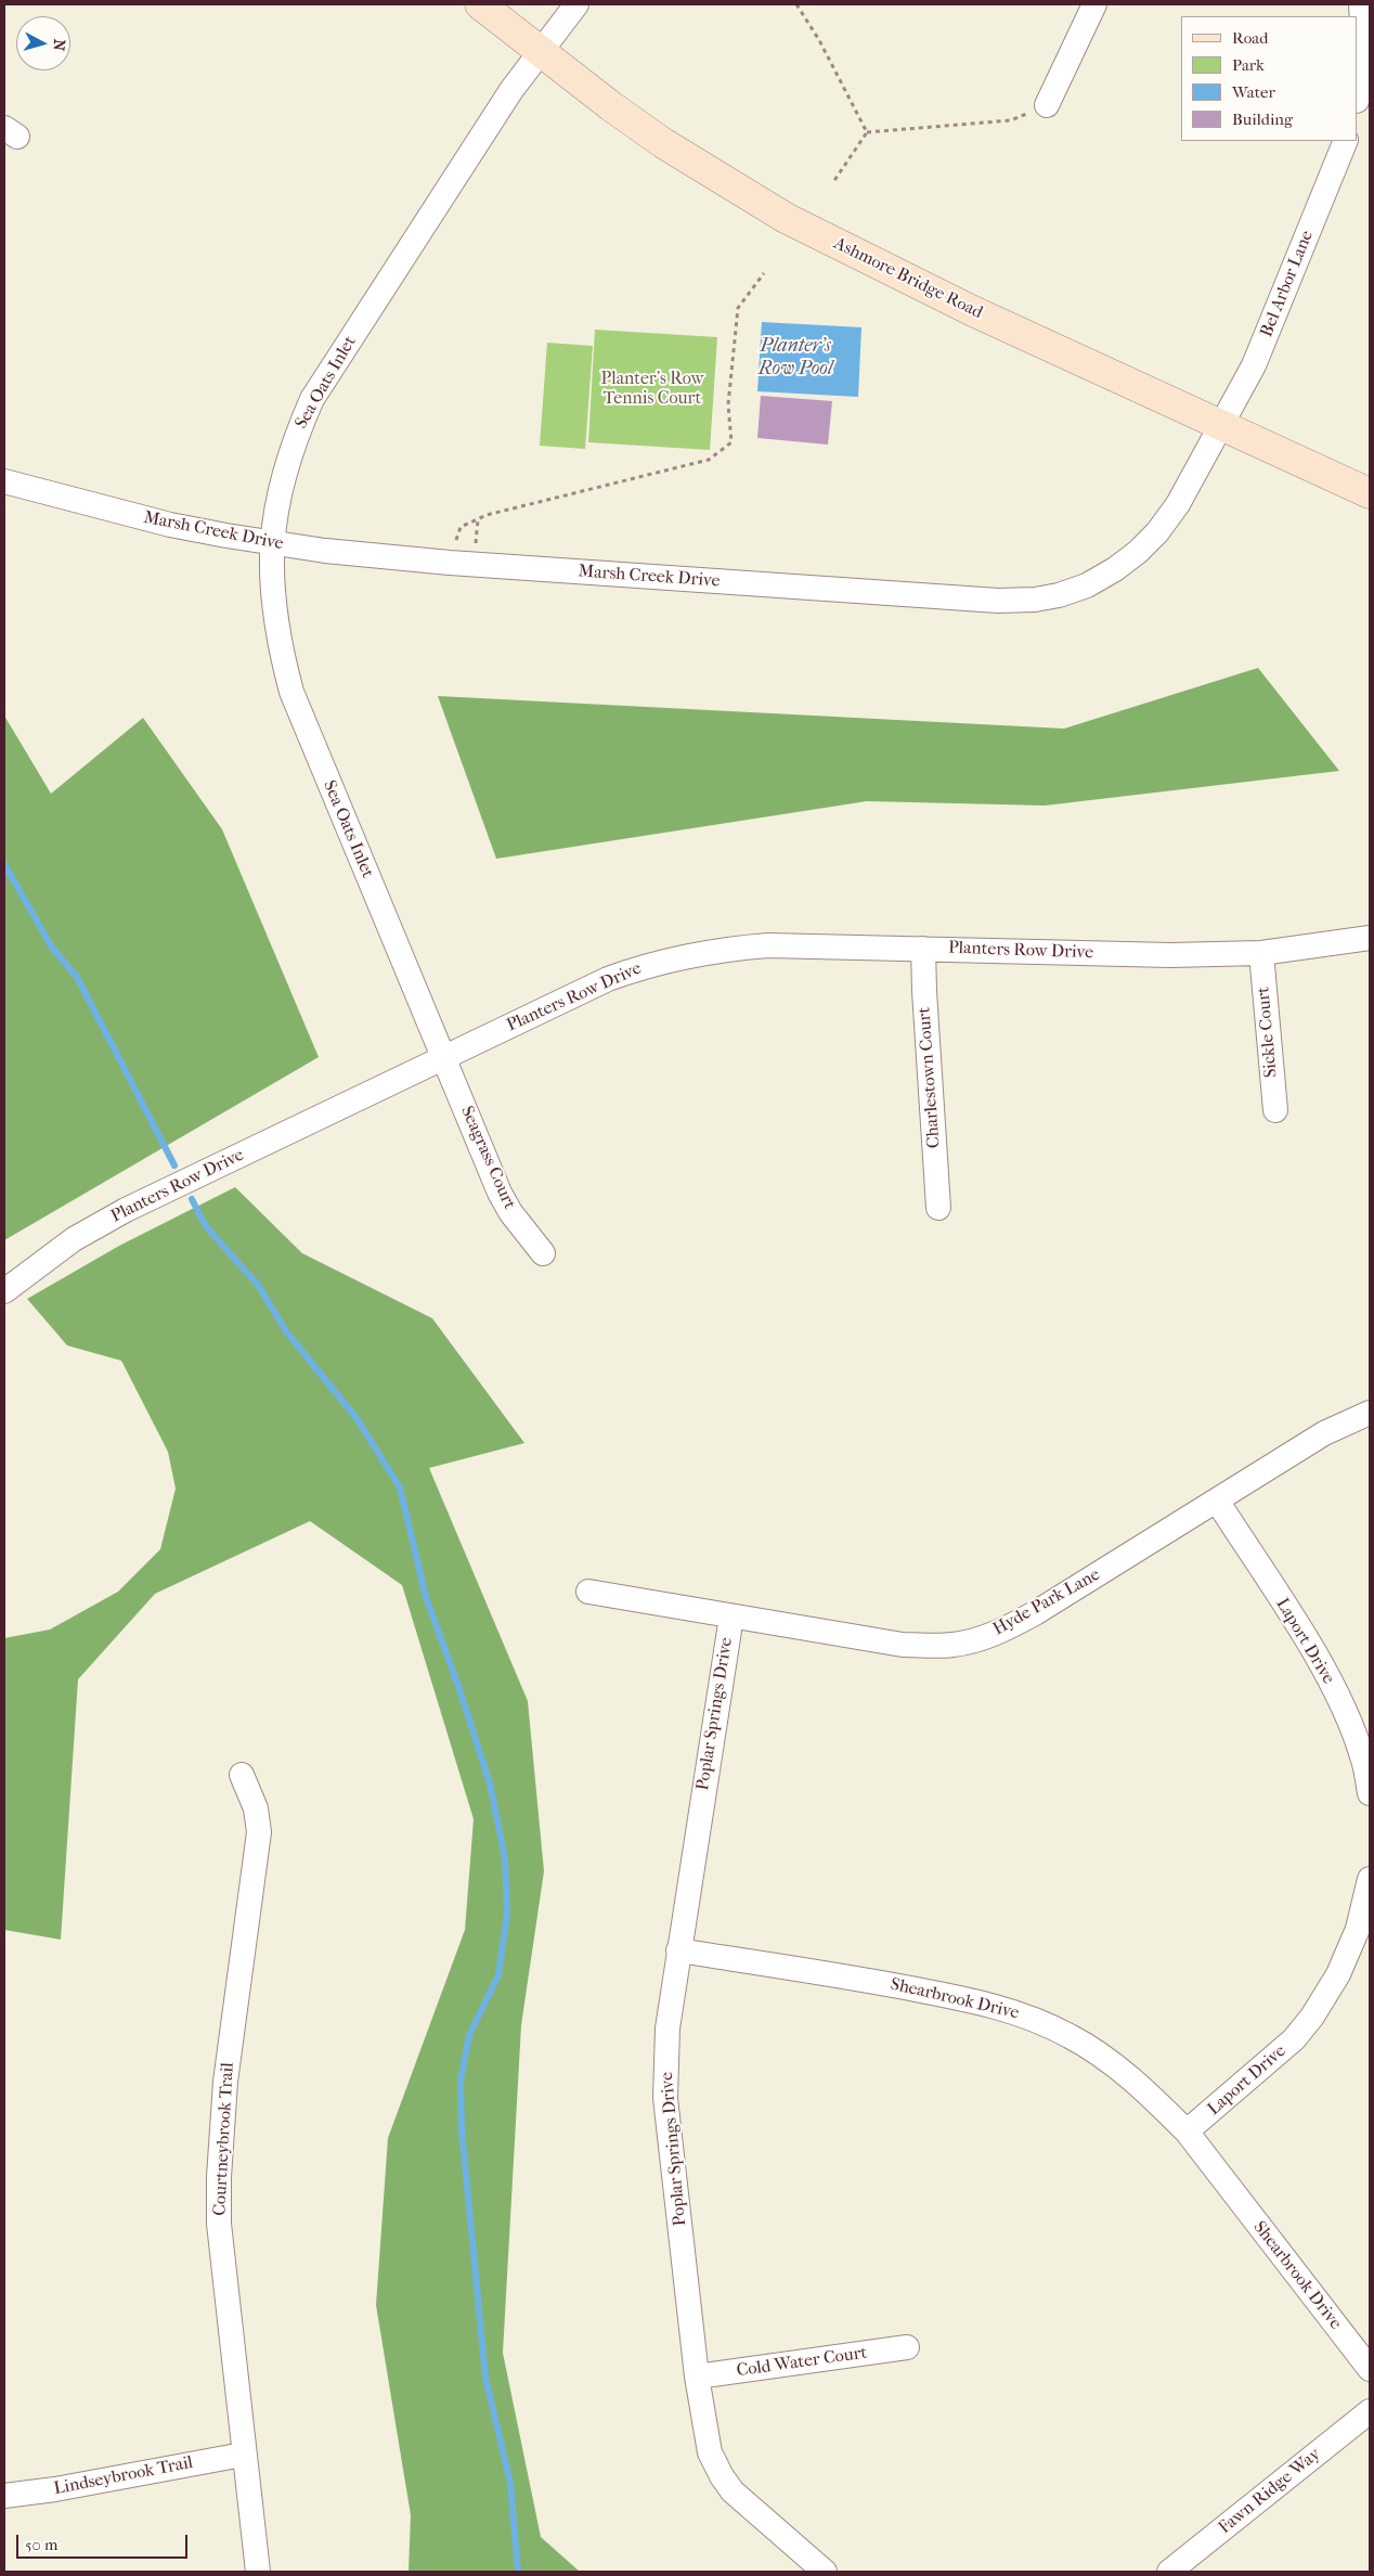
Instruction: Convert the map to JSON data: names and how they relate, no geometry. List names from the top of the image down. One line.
{"streets":{"main road":["Ashmore Bridge Road"],"street":["Bel Arbor Lane","Sea Oats Inlet","Marsh Creek Drive","Planters Row Drive","Sickle Court","Charlestown Court","Seagrass Court","Hyde Park Lane","Laport Drive","Poplar Springs Drive","Shearbrook Drive","Courtneybrook Trail","Cold Water Court","Lindseybrook Trail","Fawn Ridge Way"]},"crossings":[["Ashmore Bridge Road","Bel Arbor Lane"],["Ashmore Bridge Road","Sea Oats Inlet"],["Ashmore Bridge Road","Marsh Creek Drive"],["Bel Arbor Lane","Marsh Creek Drive"],["Sea Oats Inlet","Marsh Creek Drive"],["Sea Oats Inlet","Planters Row Drive"],["Sea Oats Inlet","Seagrass Court"],["Planters Row Drive","Sickle Court"],["Planters Row Drive","Charlestown Court"],["Planters Row Drive","Seagrass Court"],["Hyde Park Lane","Laport Drive"],["Hyde Park Lane","Poplar Springs Drive"],["Laport Drive","Shearbrook Drive"],["Poplar Springs Drive","Shearbrook Drive"],["Poplar Springs Drive","Cold Water Court"],["Courtneybrook Trail","Lindseybrook Trail"]],"water":["Planter's Row Pool"],"parks":["Planter's Row Tennis Court"],"legend":["Road","Park","Water","Building"],"scale_bar":"50 m","north":"right"}
